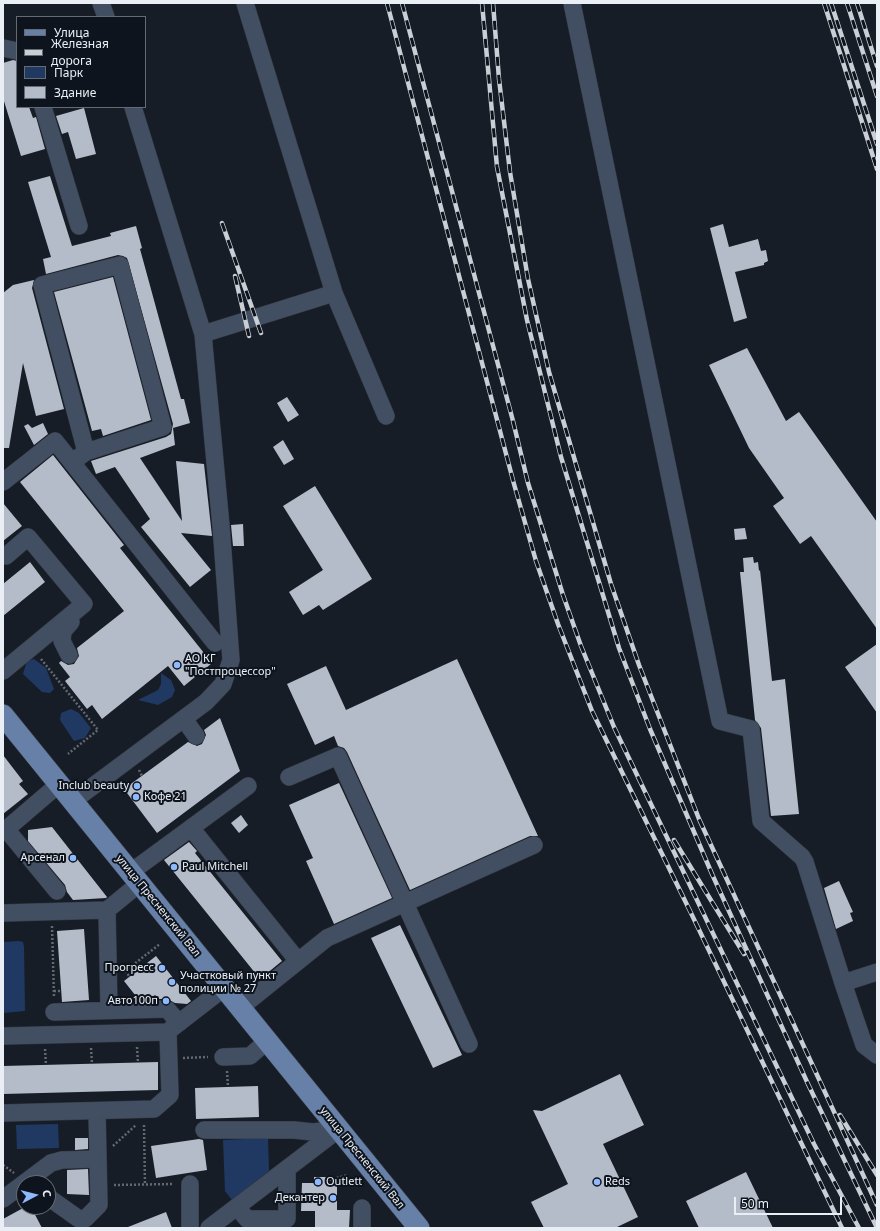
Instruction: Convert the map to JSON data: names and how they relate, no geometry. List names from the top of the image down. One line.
{"streets":{"main road":["улица Пресненский Вал"]},"places":["АО КГ \"Постпроцессор\"","Inclub beauty","Кофе 21","Арсенал","Paul Mitchell","Прогресс","Участковый пункт полиции № 27","Авто100п","Outlett","Reds","Декантер"],"legend":["Улица","Железная дорога","Парк","Здание"],"scale_bar":"50 m","north":"right"}
